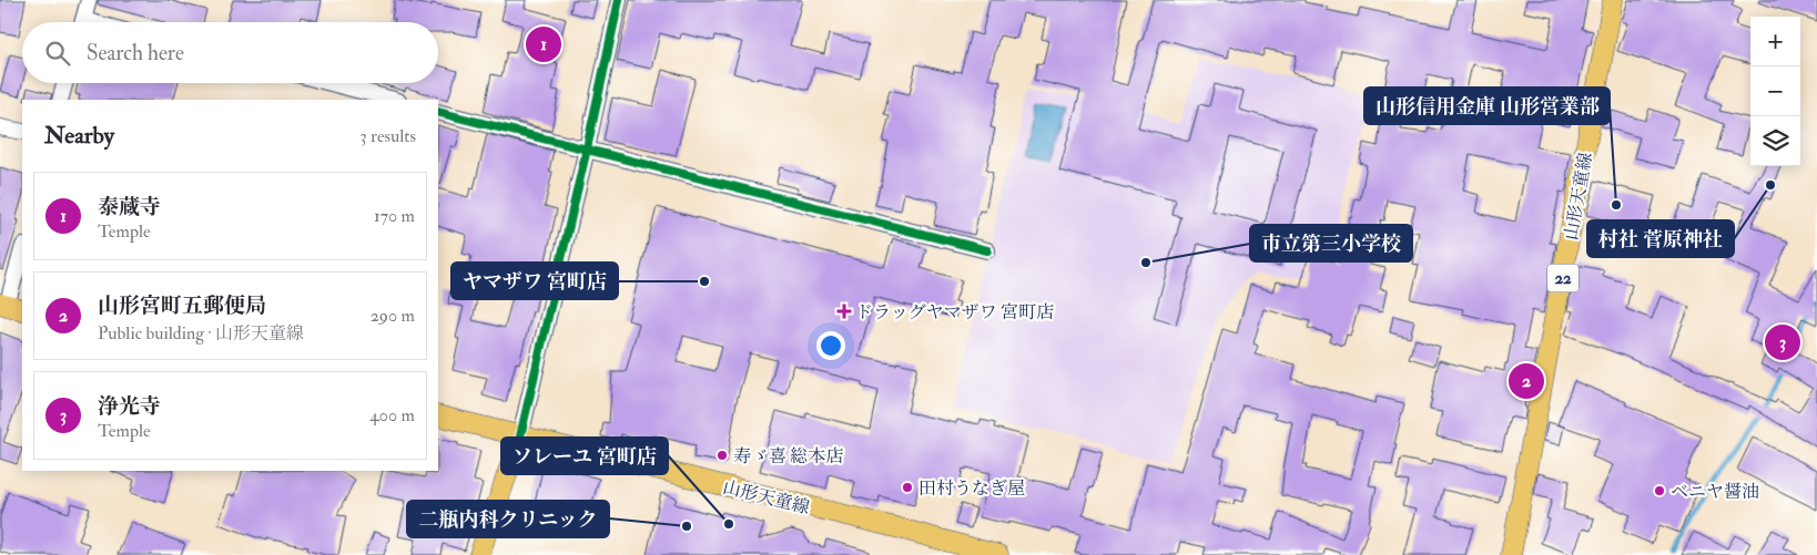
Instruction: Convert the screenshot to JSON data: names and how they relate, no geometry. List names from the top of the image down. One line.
{"streets":{"main road":["山形天童線","22"]},"places":{"other":["村社 菅原神社","山形信用金庫 山形営業部","市立第三小学校","ヤマザワ 宮町店","寿ゞ喜 総本店","田村うなぎ屋","ベニヤ醤油","ソレーユ 宮町店","二瓶内科クリニック"],"health":["ドラッグヤマザワ 宮町店"]},"page":{"map_buttons":["+","−"],"search":"Search here","pins":["1","3","2"],"heading":["Nearby","3 results"],"list":[{"mark":"1","name":"泰蔵寺","note":"Temple","value":"170 m"},{"mark":"2","name":"山形宮町五郵便局","note":"Public building · 山形天童線","value":"290 m"},{"mark":"3","name":"浄光寺","note":"Temple","value":"400 m"}]}}
